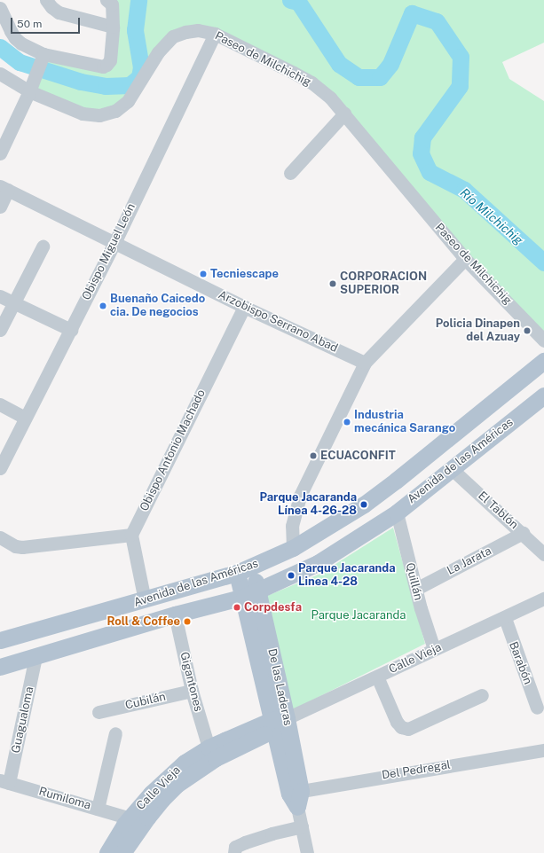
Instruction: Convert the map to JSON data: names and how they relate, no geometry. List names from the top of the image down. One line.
{"streets":{"main road":["Avenida de las Américas","Calle Vieja","De las Laderas"],"street":["Paseo de Milchichig","Obispo Miguel León","Arzobispo Serrano Abad","Obispo Antonio Machado","El Tablón","La Jarata","Quillán","Barabón","Gigantones","Cubilán","Guagualoma","Del Pedregal","Rumiloma"]},"crossings":[["Paseo de Milchichig","Obispo Miguel León"],["Obispo Miguel León","Arzobispo Serrano Abad"],["Arzobispo Serrano Abad","Obispo Antonio Machado"],["Avenida de las Américas","El Tablón"],["Avenida de las Américas","Quillán"],["Avenida de las Américas","Gigantones"],["Avenida de las Américas","De las Laderas"],["Avenida de las Américas","Guagualoma"],["El Tablón","La Jarata"],["La Jarata","Quillán"],["Quillán","Calle Vieja"],["Calle Vieja","Barabón"],["Calle Vieja","Gigantones"],["Calle Vieja","De las Laderas"],["Calle Vieja","Rumiloma"],["Gigantones","Cubilán"],["De las Laderas","Del Pedregal"],["Guagualoma","Rumiloma"]],"water":["Río Milchichig"],"parks":["Parque Jacaranda"],"places":["Tecniescape","CORPORACION SUPERIOR","Buenaño Caicedo cia. De negocios","Policia Dinapen del Azuay","Industria mecánica Sarango","ECUACONFIT","Parque Jacaranda Línea 4-26-28","Parque Jacaranda Linea 4-28","Corpdesfa","Roll & Coffee"],"scale_bar":"50 m"}
